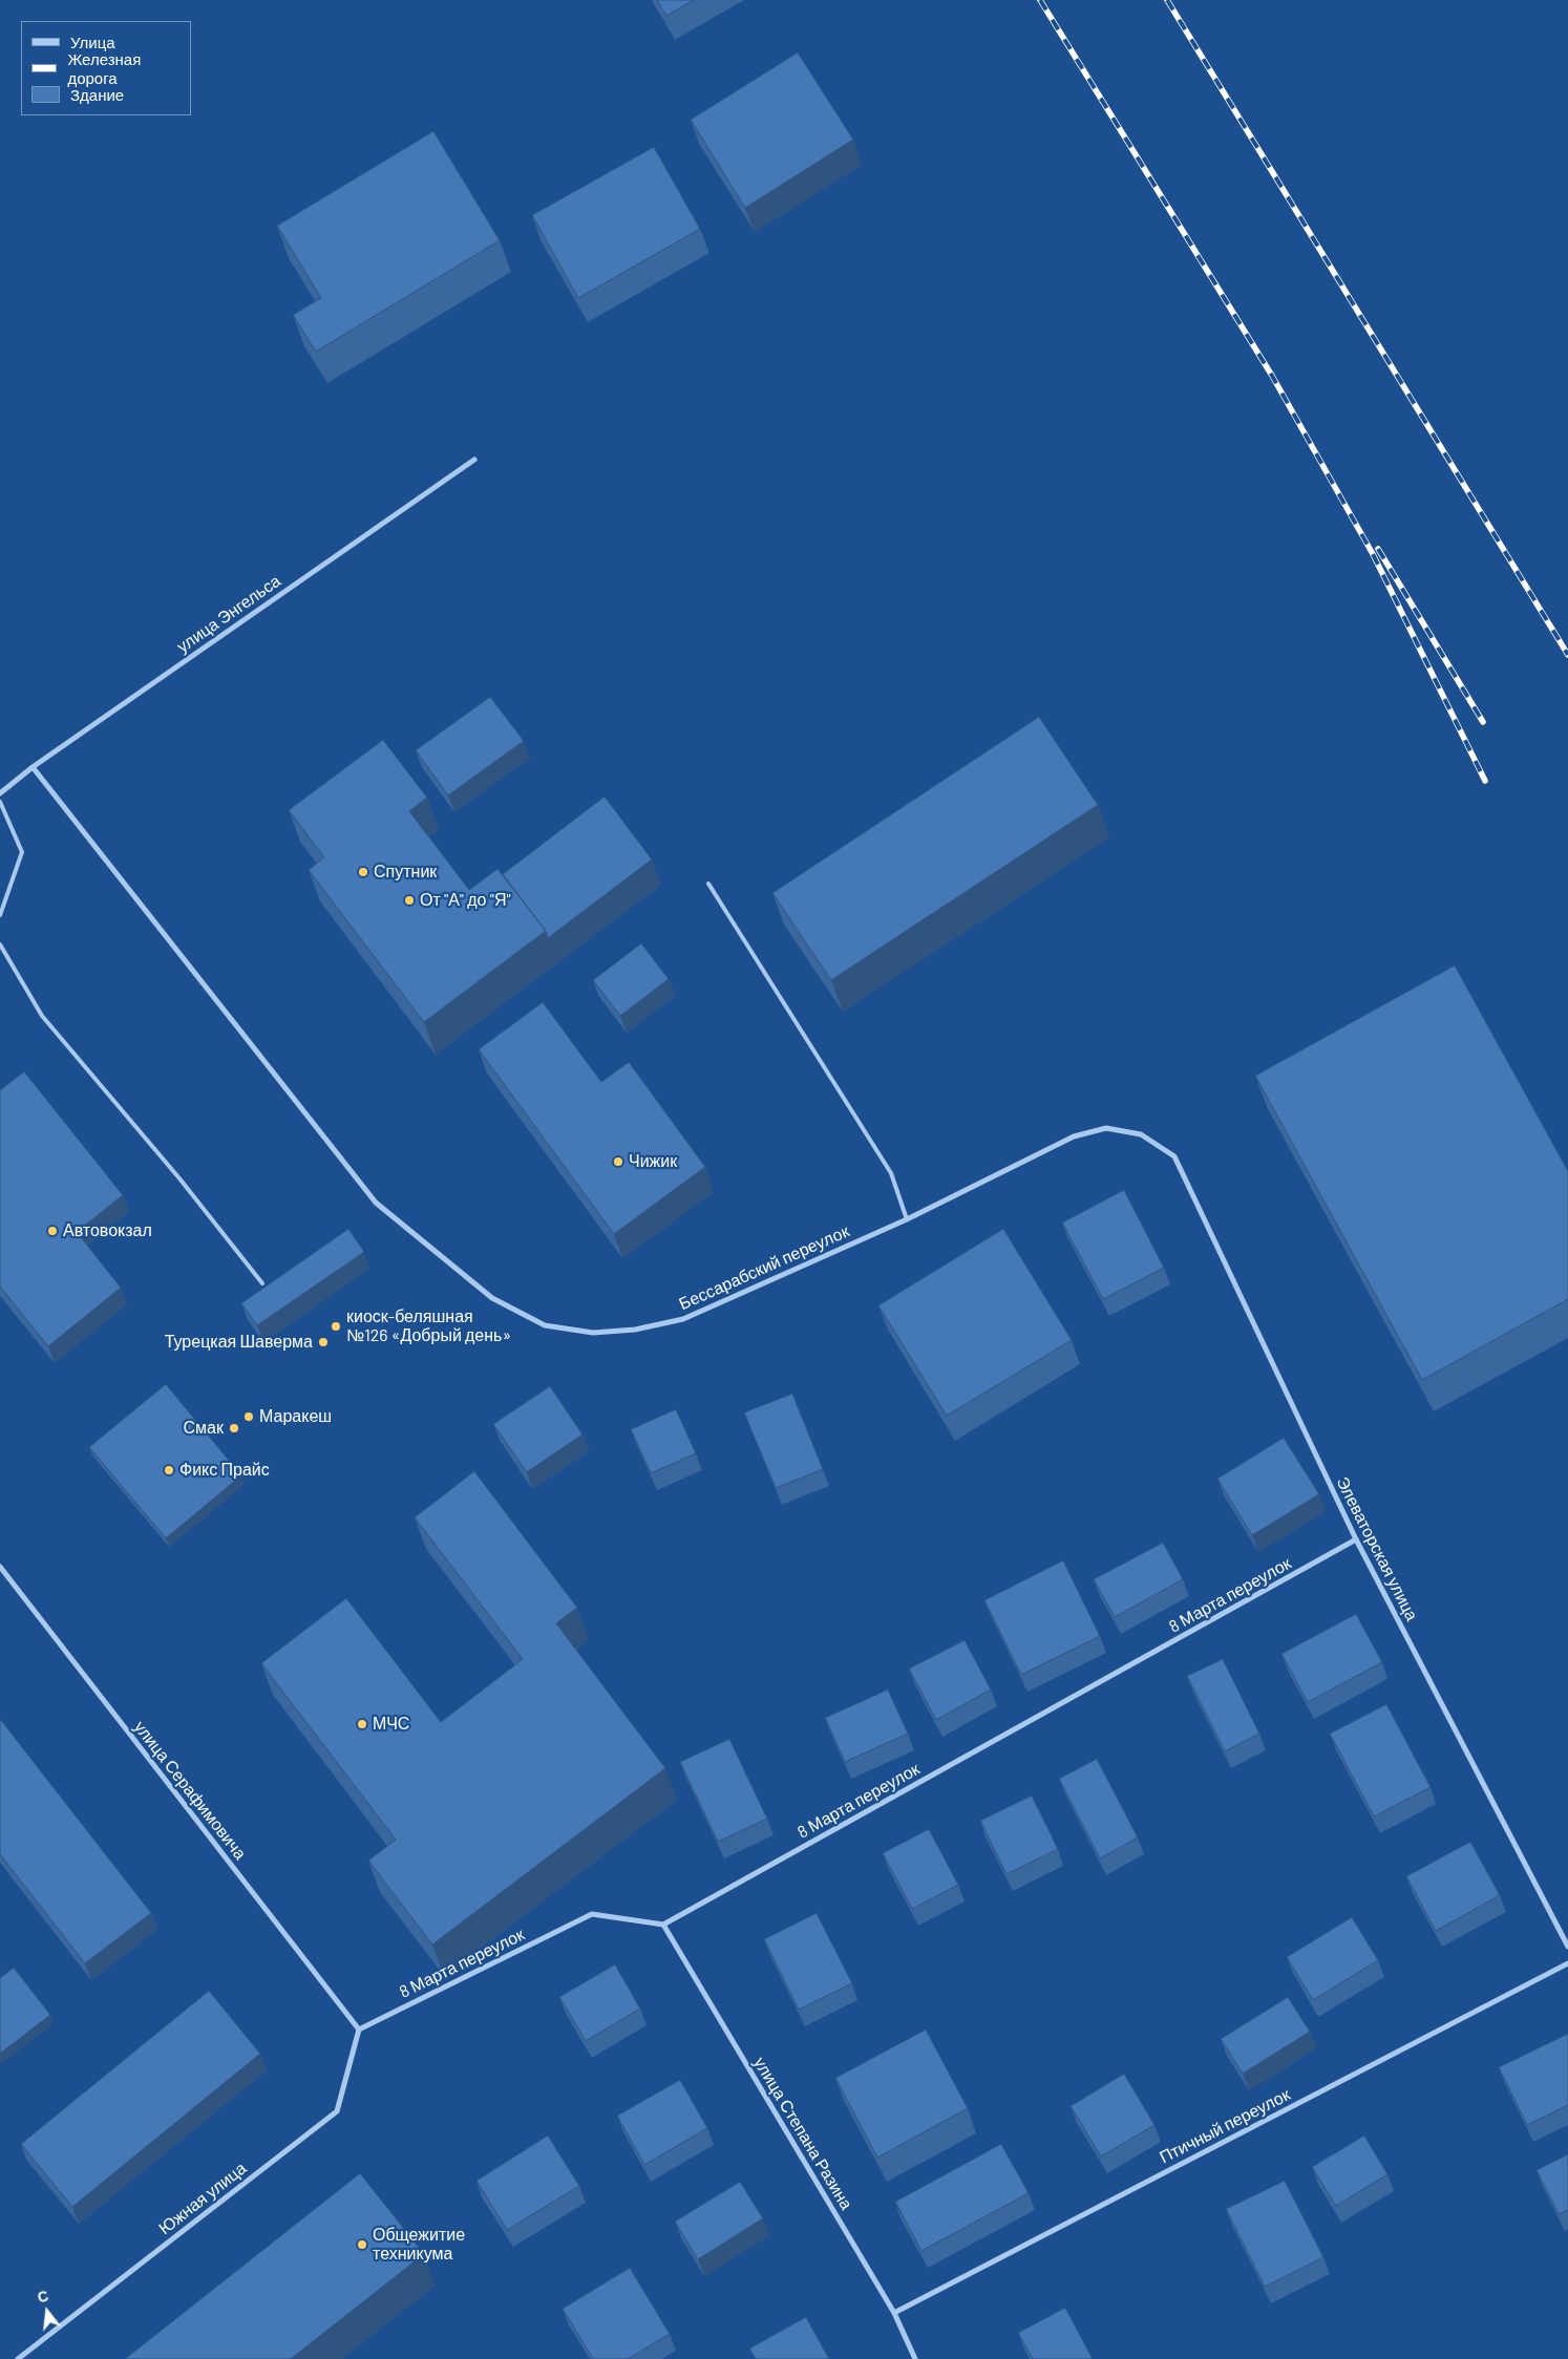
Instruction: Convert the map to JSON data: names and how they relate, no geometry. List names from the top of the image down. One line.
{"streets":{"street":["улица Энгельса","Бессарабский переулок","Элеваторская улица","8 Марта переулок","улица Серафимовича","Птичный переулок","улица Степана Разина","Южная улица"]},"crossings":[["улица Энгельса","Бессарабский переулок"],["Бессарабский переулок","Элеваторская улица"],["Элеваторская улица","8 Марта переулок"],["8 Марта переулок","улица Серафимовича"],["8 Марта переулок","улица Степана Разина"],["8 Марта переулок","Южная улица"],["улица Серафимовича","Южная улица"],["Птичный переулок","улица Степана Разина"]],"places":["Спутник","От \"А\" до \"Я\"","Чижик","Автовокзал","киоск-беляшная №126 «Добрый день»","Турецкая Шаверма","Маракеш","Смак","Фикс Прайс","МЧС","Общежитие техникума"],"legend":["Улица","Железная дорога","Здание"],"north":"top"}
